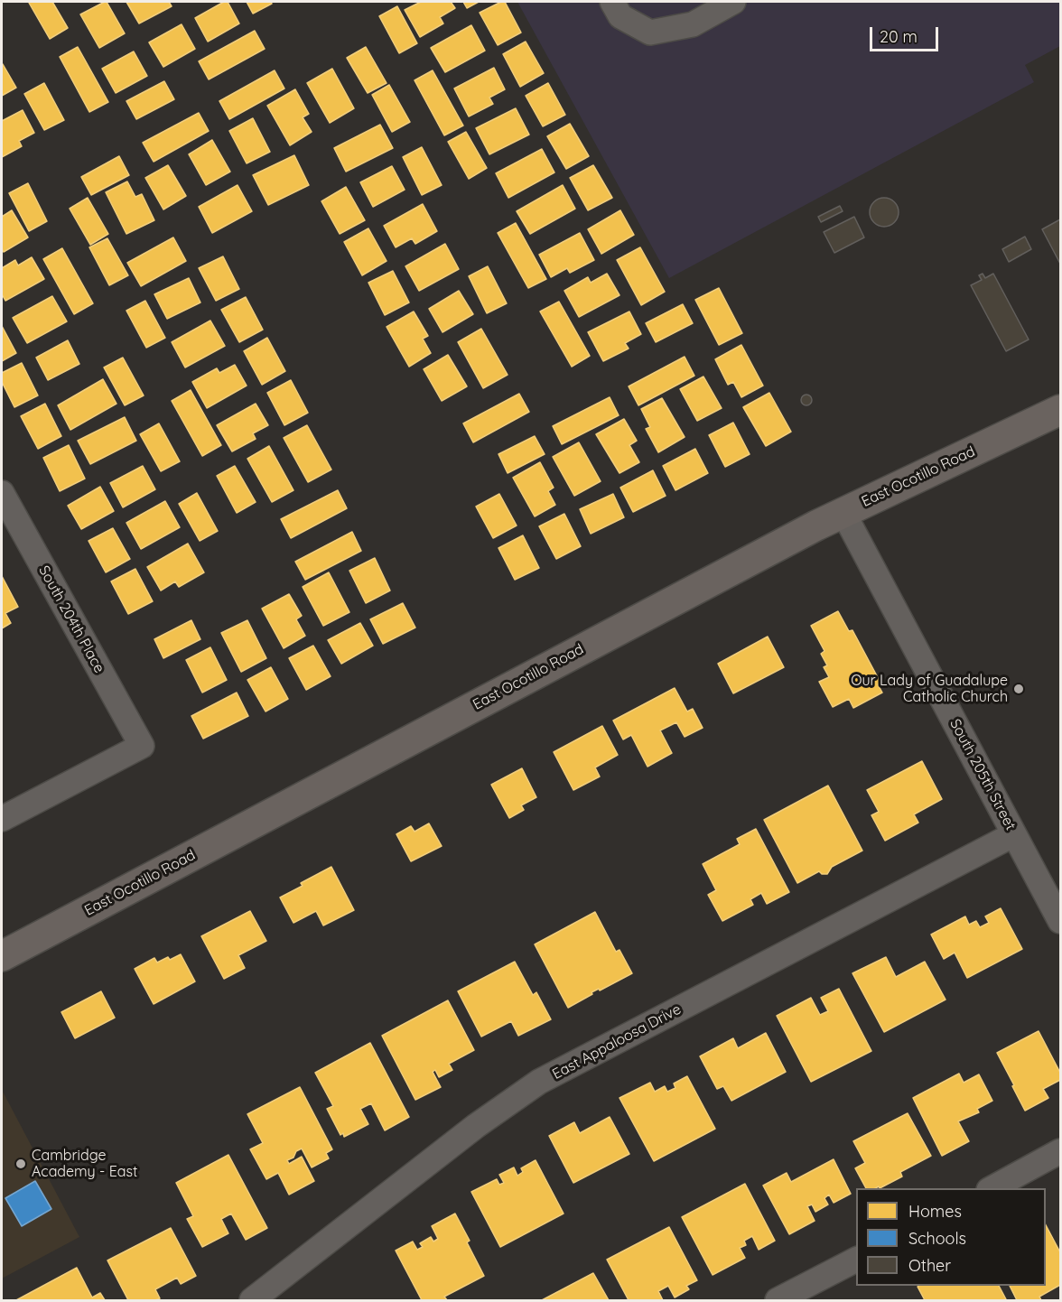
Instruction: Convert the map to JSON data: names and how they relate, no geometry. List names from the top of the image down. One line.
{"streets":{"main road":["East Ocotillo Road"],"street":["South 204th Place","South 205th Street","East Appaloosa Drive"]},"crossings":[["East Ocotillo Road","South 205th Street"],["South 205th Street","East Appaloosa Drive"]],"places":["Our Lady of Guadalupe Catholic Church","Cambridge Academy - East"],"legend":["Homes","Schools","Other"],"scale_bar":"20 m"}
